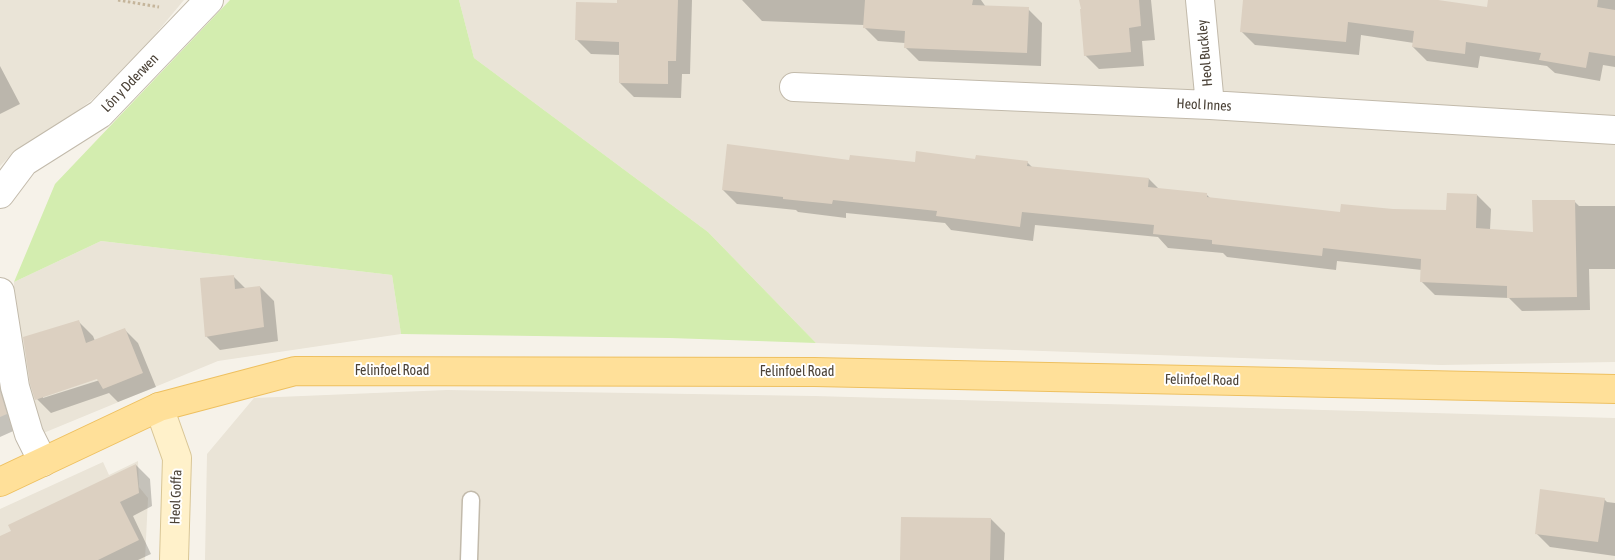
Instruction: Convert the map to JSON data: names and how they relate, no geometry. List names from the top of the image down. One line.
{"streets":{"main road":["Felinfoel Road"],"street":["Heol Buckley","Lôn y Dderwen","Heol Innes","Heol Goffa"]},"crossings":[["Heol Buckley","Heol Innes"],["Felinfoel Road","Heol Goffa"]]}
